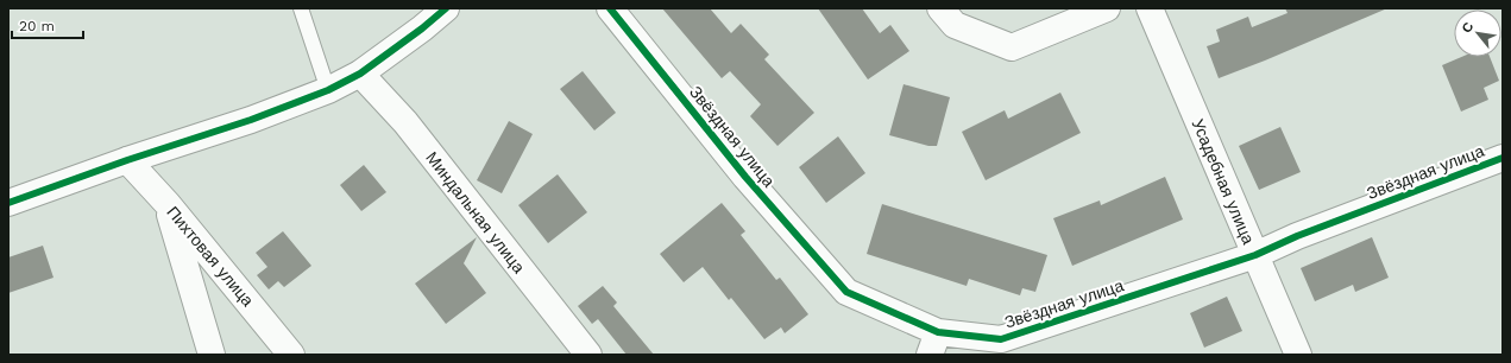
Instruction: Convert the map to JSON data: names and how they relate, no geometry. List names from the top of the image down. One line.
{"streets":{"street":["Звёздная улица","Усадебная улица","Миндальная улица","Пихтовая улица"]},"crossings":[["Звёздная улица","Усадебная улица"]],"scale_bar":"20 m","north":"top left"}
